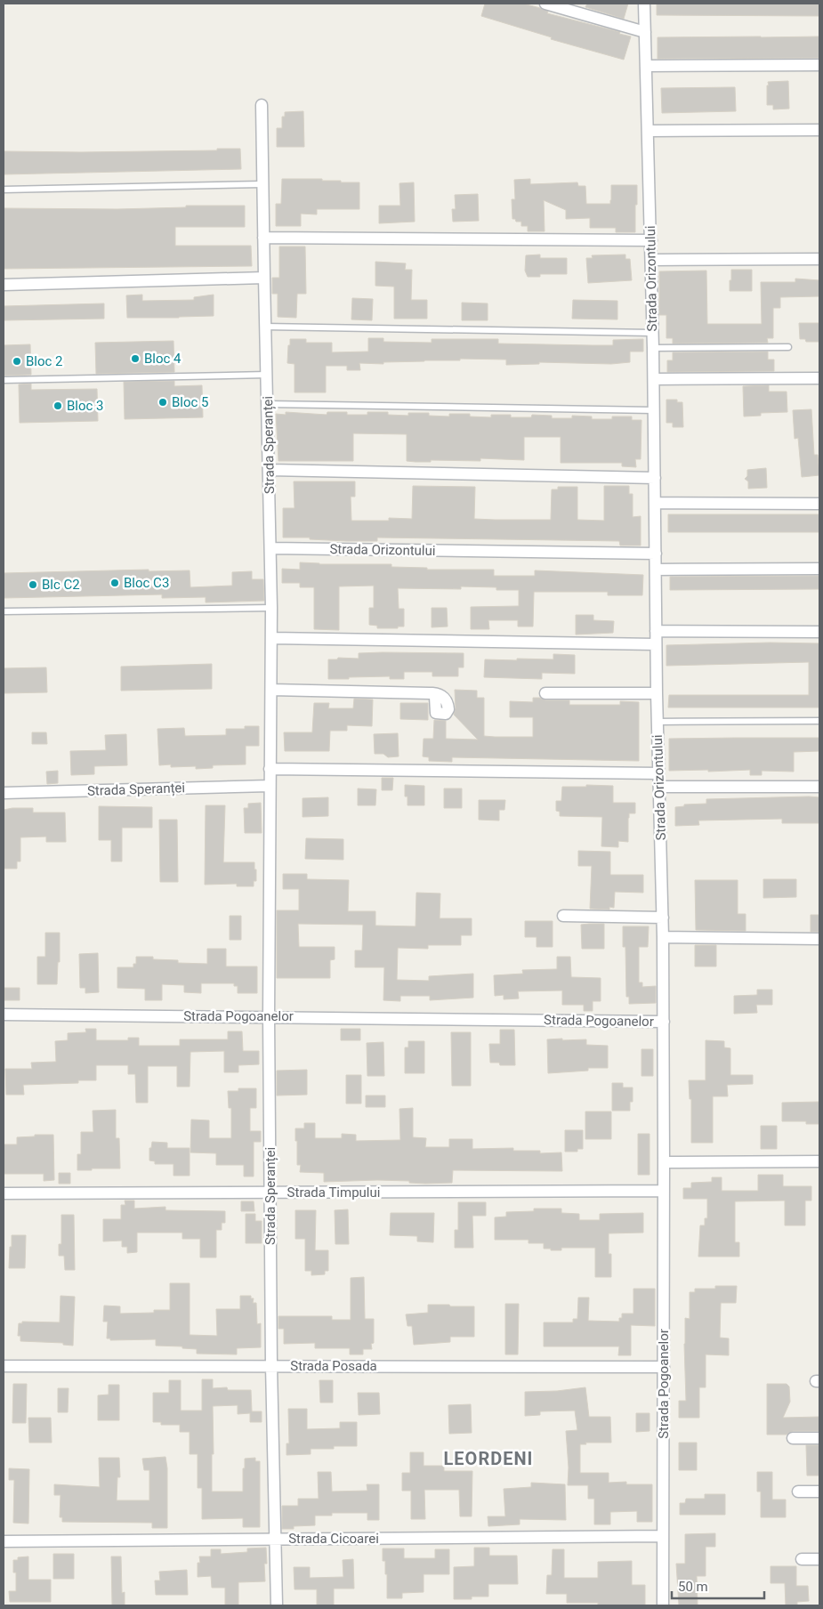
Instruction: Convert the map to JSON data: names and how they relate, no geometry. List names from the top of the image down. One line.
{"streets":{"street":["Strada Orizontului","Strada Speranței","Strada Pogoanelor","Strada Timpului","Strada Posada","Strada Cicoarei"]},"crossings":[["Strada Orizontului","Strada Speranței"],["Strada Orizontului","Strada Pogoanelor"],["Strada Speranței","Strada Pogoanelor"],["Strada Speranței","Strada Timpului"],["Strada Speranței","Strada Posada"],["Strada Speranței","Strada Cicoarei"],["Strada Pogoanelor","Strada Timpului"],["Strada Pogoanelor","Strada Posada"],["Strada Pogoanelor","Strada Cicoarei"]],"districts":["LEORDENI"],"places":["Bloc 4","Bloc 2","Bloc 5","Bloc 3","Bloc C3","Blc C2"],"scale_bar":"50 m"}
